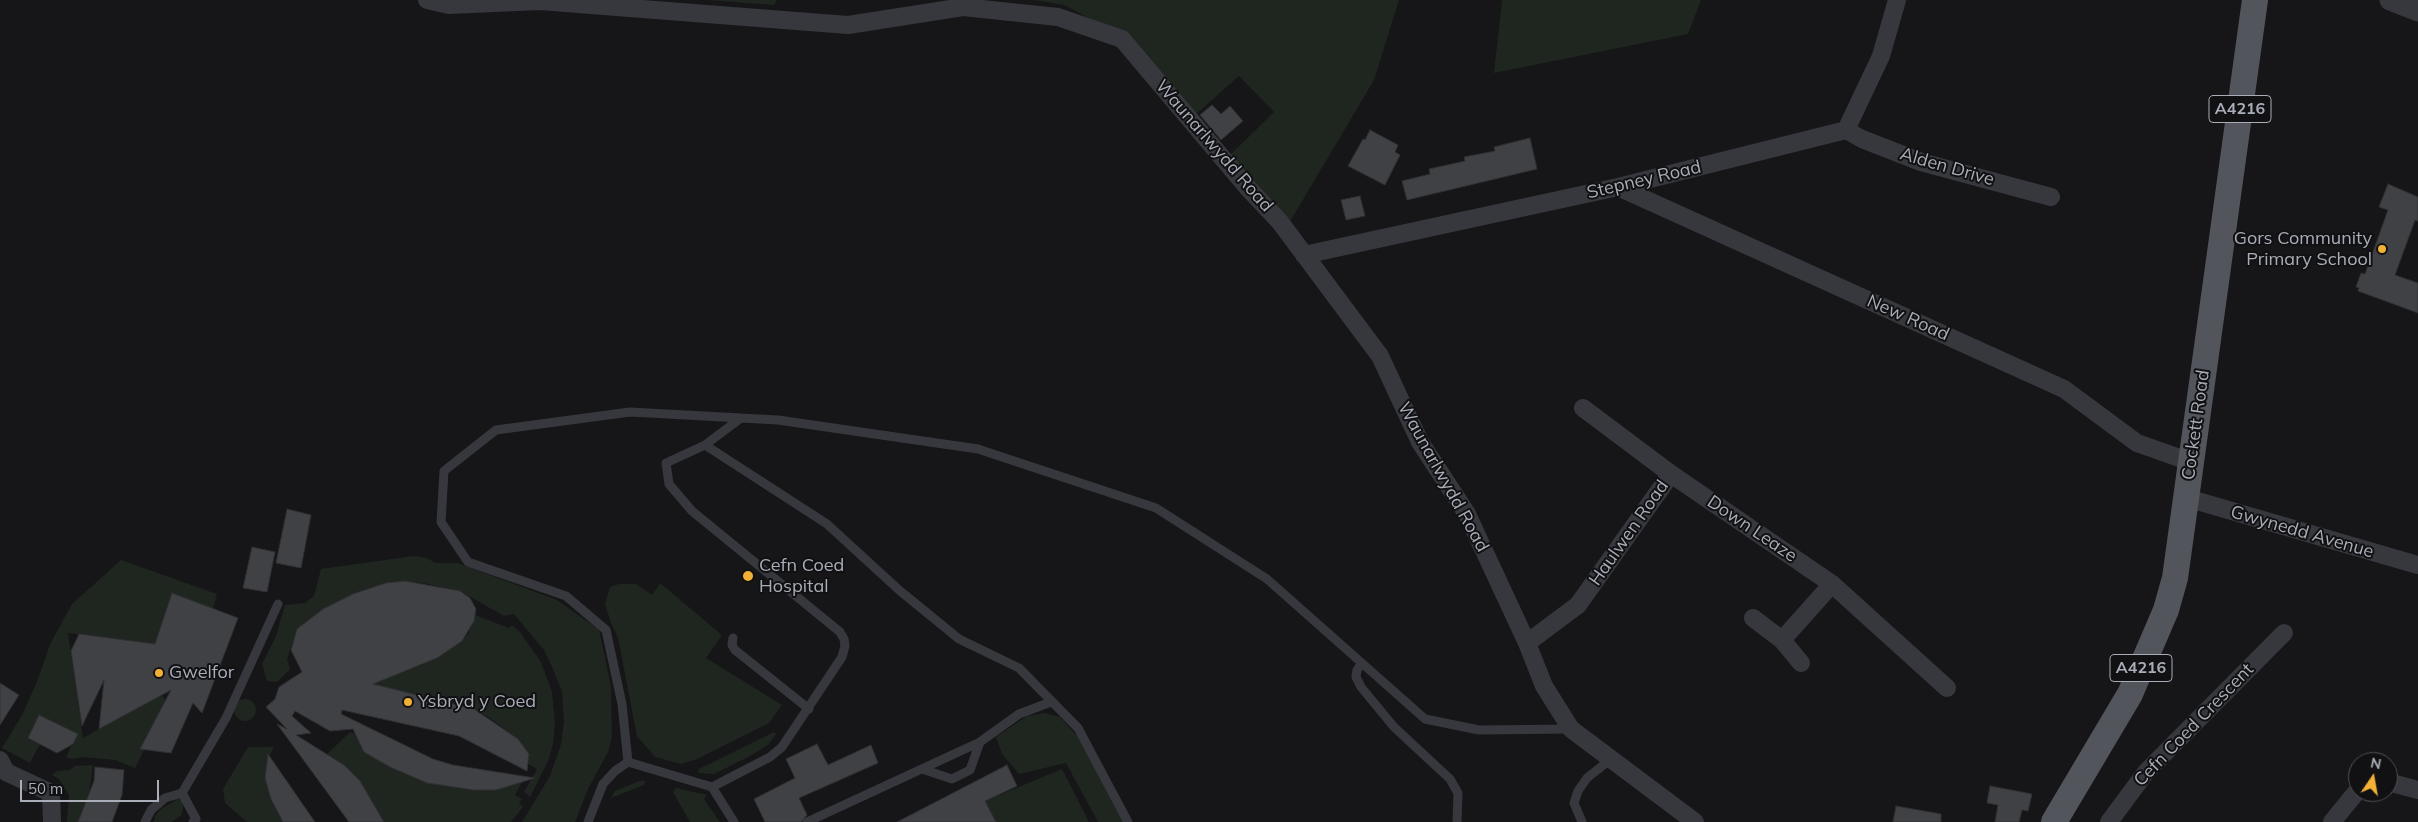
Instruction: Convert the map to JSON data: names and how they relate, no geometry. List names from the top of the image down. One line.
{"streets":{"main road":["A4216","Cockett Road"],"street":["Waunarlwydd Road","Alden Drive","Stepney Road","New Road","Down Leaze","Gwynedd Avenue","Haulwen Road","Cefn Coed Crescent"]},"crossings":[["Waunarlwydd Road","Stepney Road"],["Waunarlwydd Road","Haulwen Road"],["Alden Drive","Stepney Road"],["Stepney Road","New Road"],["New Road","Cockett Road"],["Cockett Road","Gwynedd Avenue"],["Down Leaze","Haulwen Road"]],"places":["Gors Community Primary School","Cefn Coed Hospital","Gwelfor","Ysbryd y Coed"],"scale_bar":"50 m","north":"top"}
